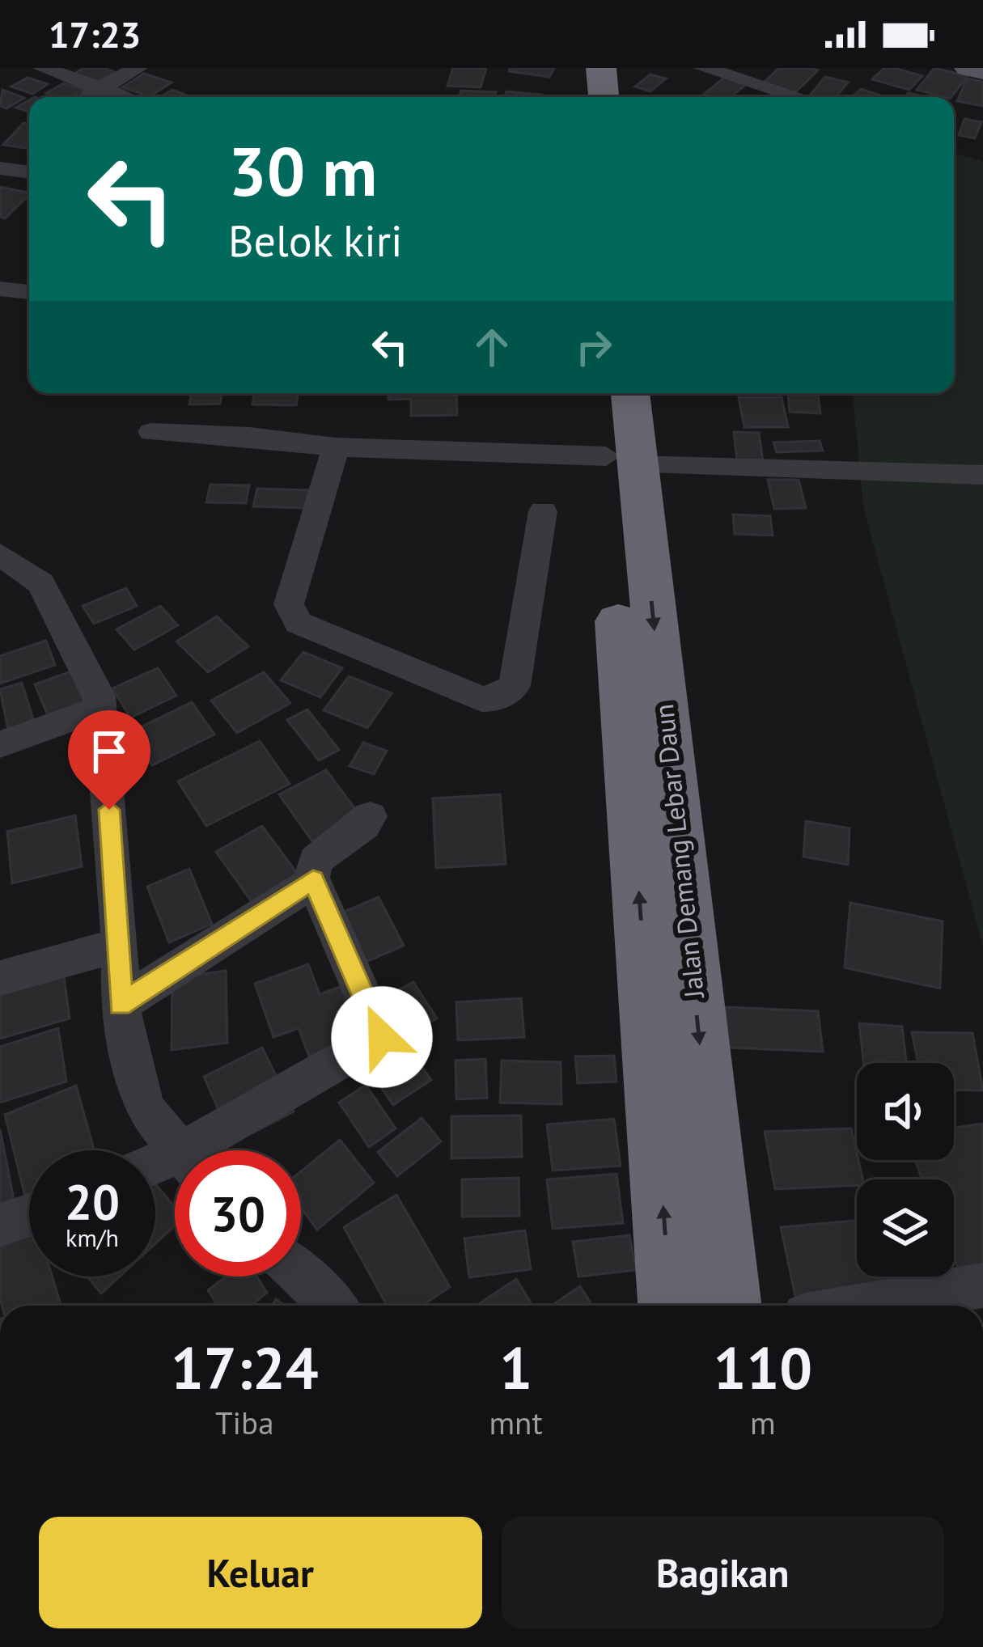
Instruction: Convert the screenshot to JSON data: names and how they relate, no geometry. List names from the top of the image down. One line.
{"streets":{"highway":["Jalan Demang Lebar Daun"]},"page":{"status":"17:23","turn":["30 m","Belok kiri"],"speed":"20 km/h","limit":"30","eta":["17:24","Tiba","1","mnt","110","m"],"buttons":["Keluar","Bagikan"]}}
